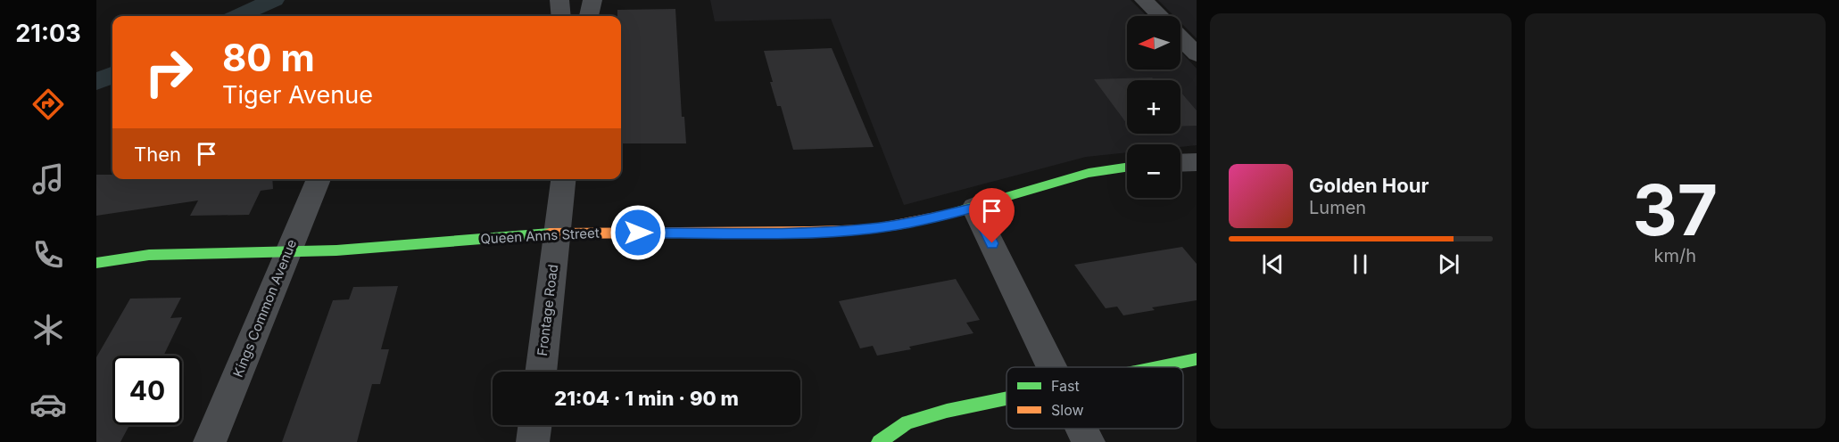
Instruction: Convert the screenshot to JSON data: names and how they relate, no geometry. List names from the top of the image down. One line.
{"streets":{"street":["Queen Anns Street","Kings Common Avenue","Frontage Road"]},"crossings":[["Queen Anns Street","Kings Common Avenue"],["Queen Anns Street","Frontage Road"]],"legend":["Fast","Slow"],"north":"left","page":{"tabs":"21:03","tile":["37","km/h"],"map_buttons":["+","−"],"turn":["80 m","Tiger Avenue"],"then":"Then","song":["Golden Hour","Lumen"],"limit":"40","trip":"21:04 · 1 min · 90 m"}}
